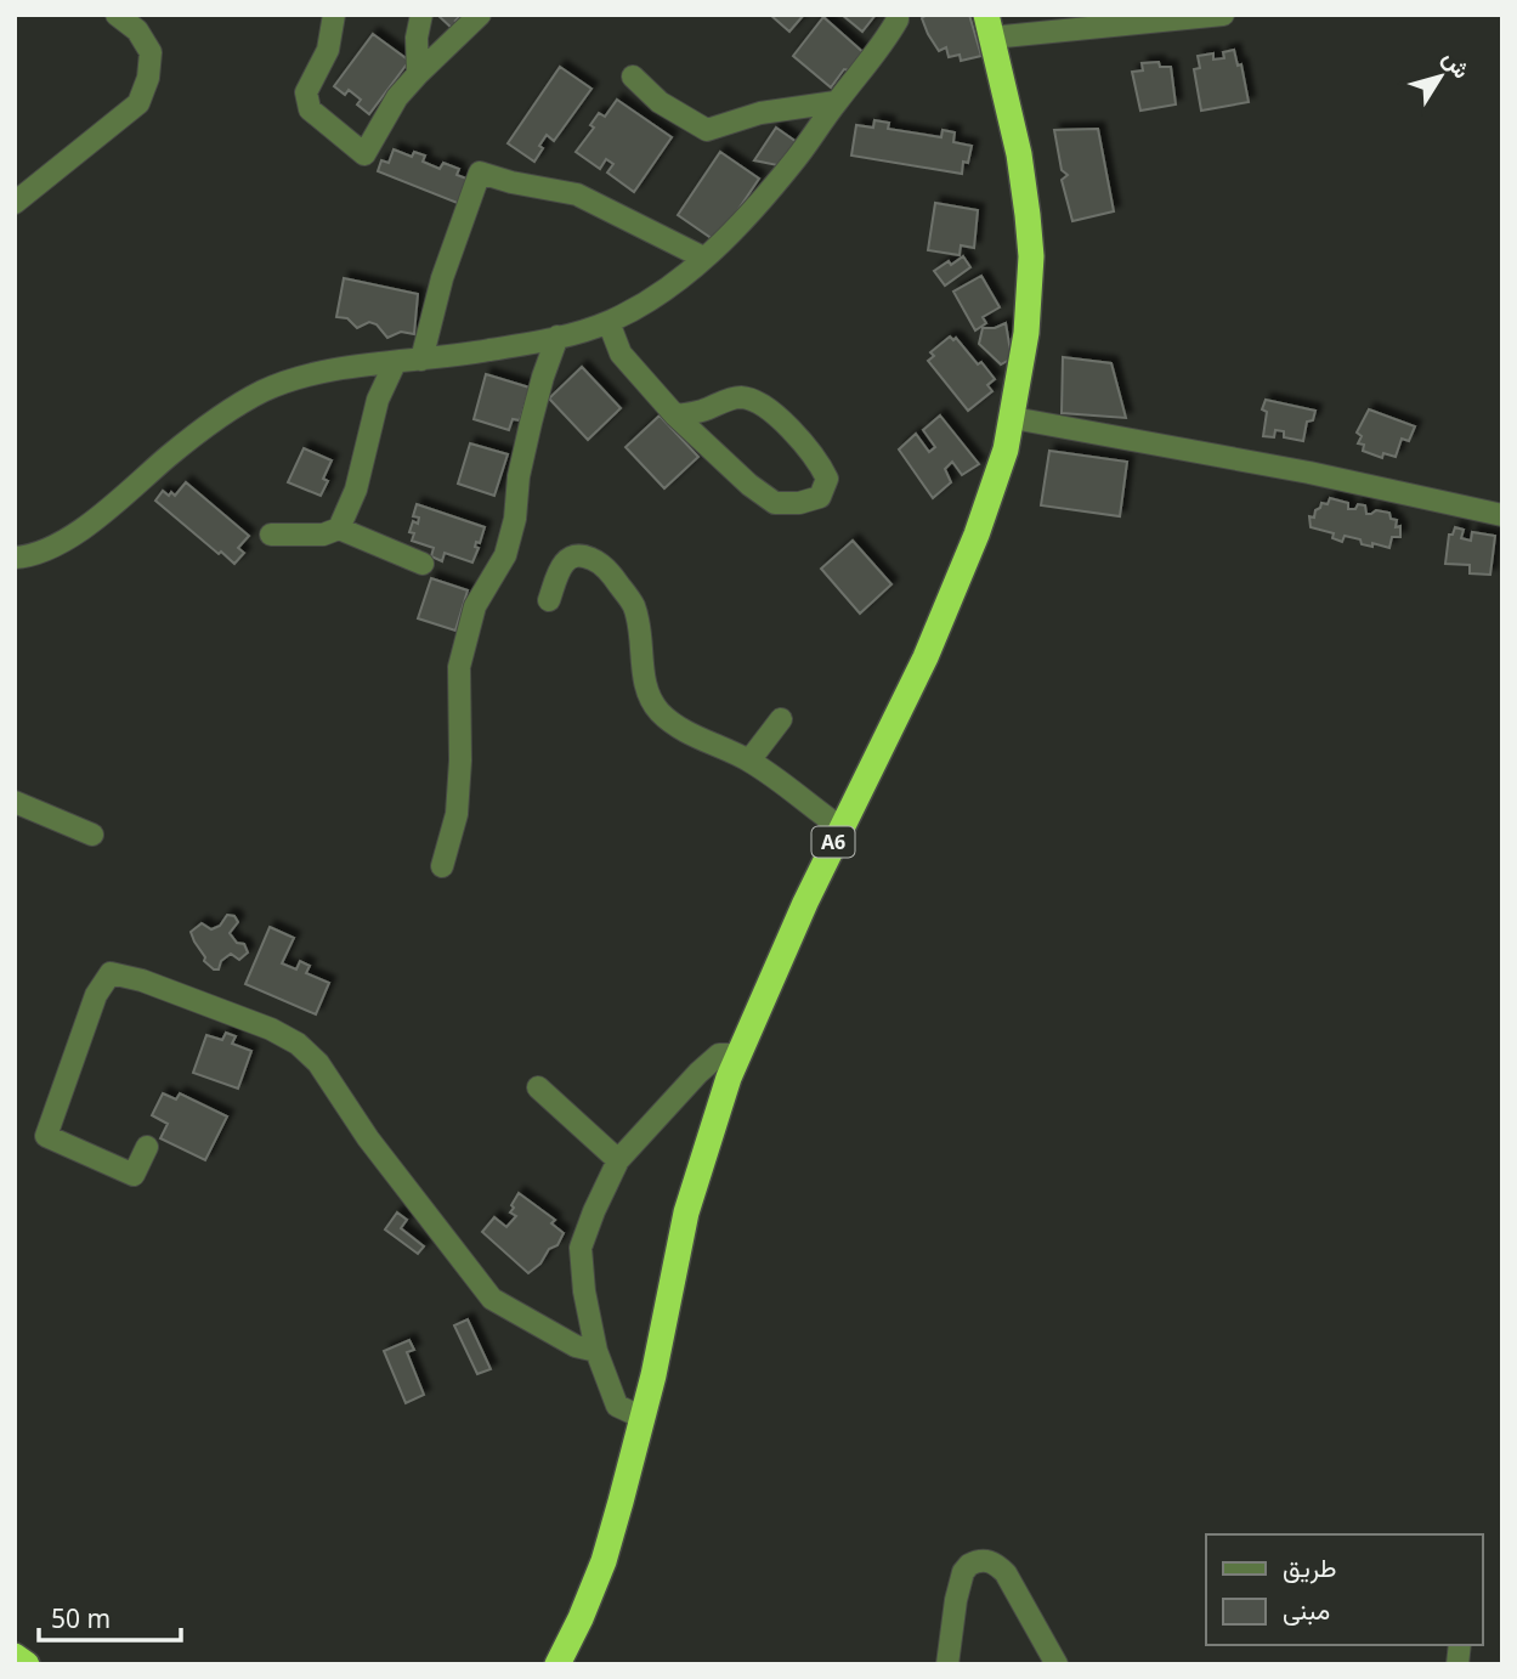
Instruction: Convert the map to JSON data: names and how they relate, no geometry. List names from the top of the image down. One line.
{"streets":{"highway":["A6"]},"legend":["طريق","مبنى"],"scale_bar":"50 m","north":"top right"}
